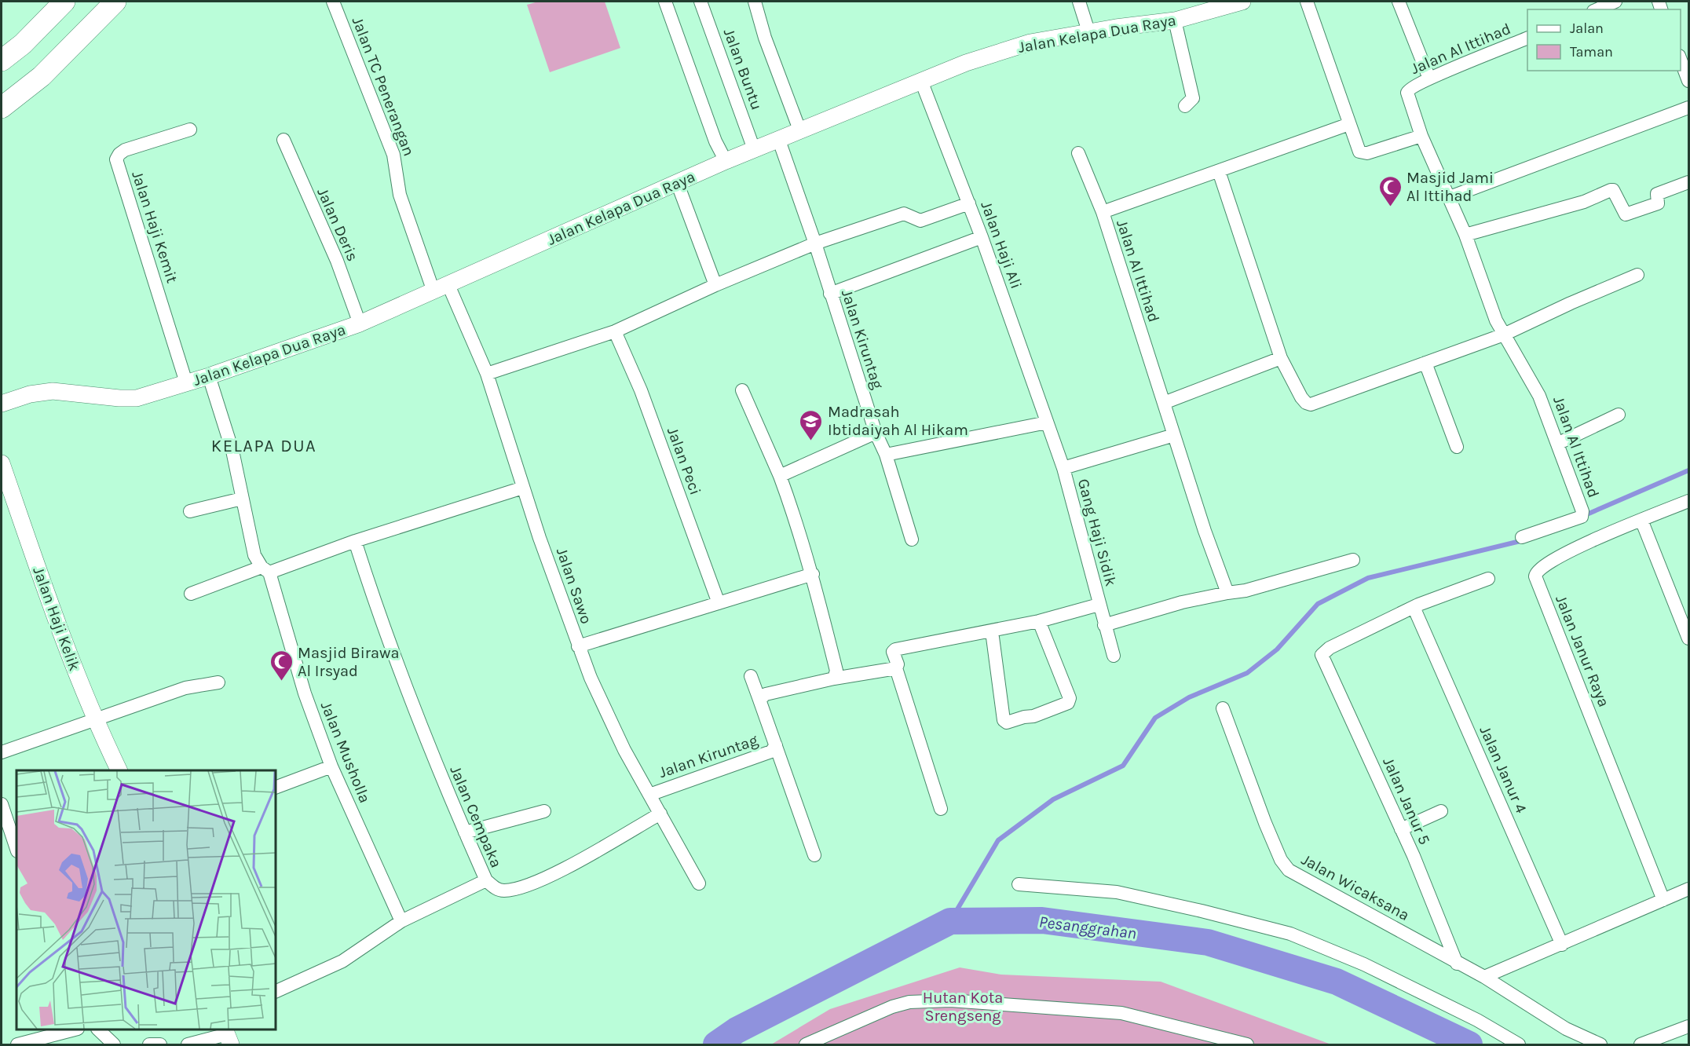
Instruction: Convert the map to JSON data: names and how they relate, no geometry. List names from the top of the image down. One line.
{"streets":{"street":["Jalan Kelapa Dua Raya","Jalan Al Ittihad","Jalan Buntu","Jalan TC Penerangan","Jalan Deris","Jalan Haji Kemit","Jalan Haji Ali","Jalan Kiruntag","Jalan Peci","Gang Haji Sidik","Jalan Sawo","Jalan Haji Kelik","Jalan Janur Raya","Jalan Musholla","Jalan Janur 4","Jalan Janur 5","Jalan Cempaka","Jalan Wicaksana"]},"crossings":[["Jalan Kelapa Dua Raya","Jalan Buntu"],["Jalan Kelapa Dua Raya","Jalan TC Penerangan"],["Jalan Kelapa Dua Raya","Jalan Deris"],["Jalan Kelapa Dua Raya","Jalan Haji Kemit"],["Jalan Kelapa Dua Raya","Jalan Haji Ali"],["Jalan Kelapa Dua Raya","Jalan Kiruntag"],["Jalan Kelapa Dua Raya","Jalan Sawo"],["Jalan Kelapa Dua Raya","Jalan Musholla"],["Jalan TC Penerangan","Jalan Sawo"],["Jalan Haji Ali","Gang Haji Sidik"],["Jalan Kiruntag","Jalan Sawo"],["Jalan Musholla","Jalan Cempaka"],["Jalan Janur 4","Jalan Janur 5"],["Jalan Janur 5","Jalan Wicaksana"]],"districts":["KELAPA DUA"],"water":["Pesanggrahan"],"parks":["Hutan Kota Srengseng"],"places":{"mosque":["Masjid Jami Al Ittihad","Masjid Birawa Al Irsyad"],"school or university":["Madrasah Ibtidaiyah Al Hikam"]},"legend":["Jalan","Taman"]}
